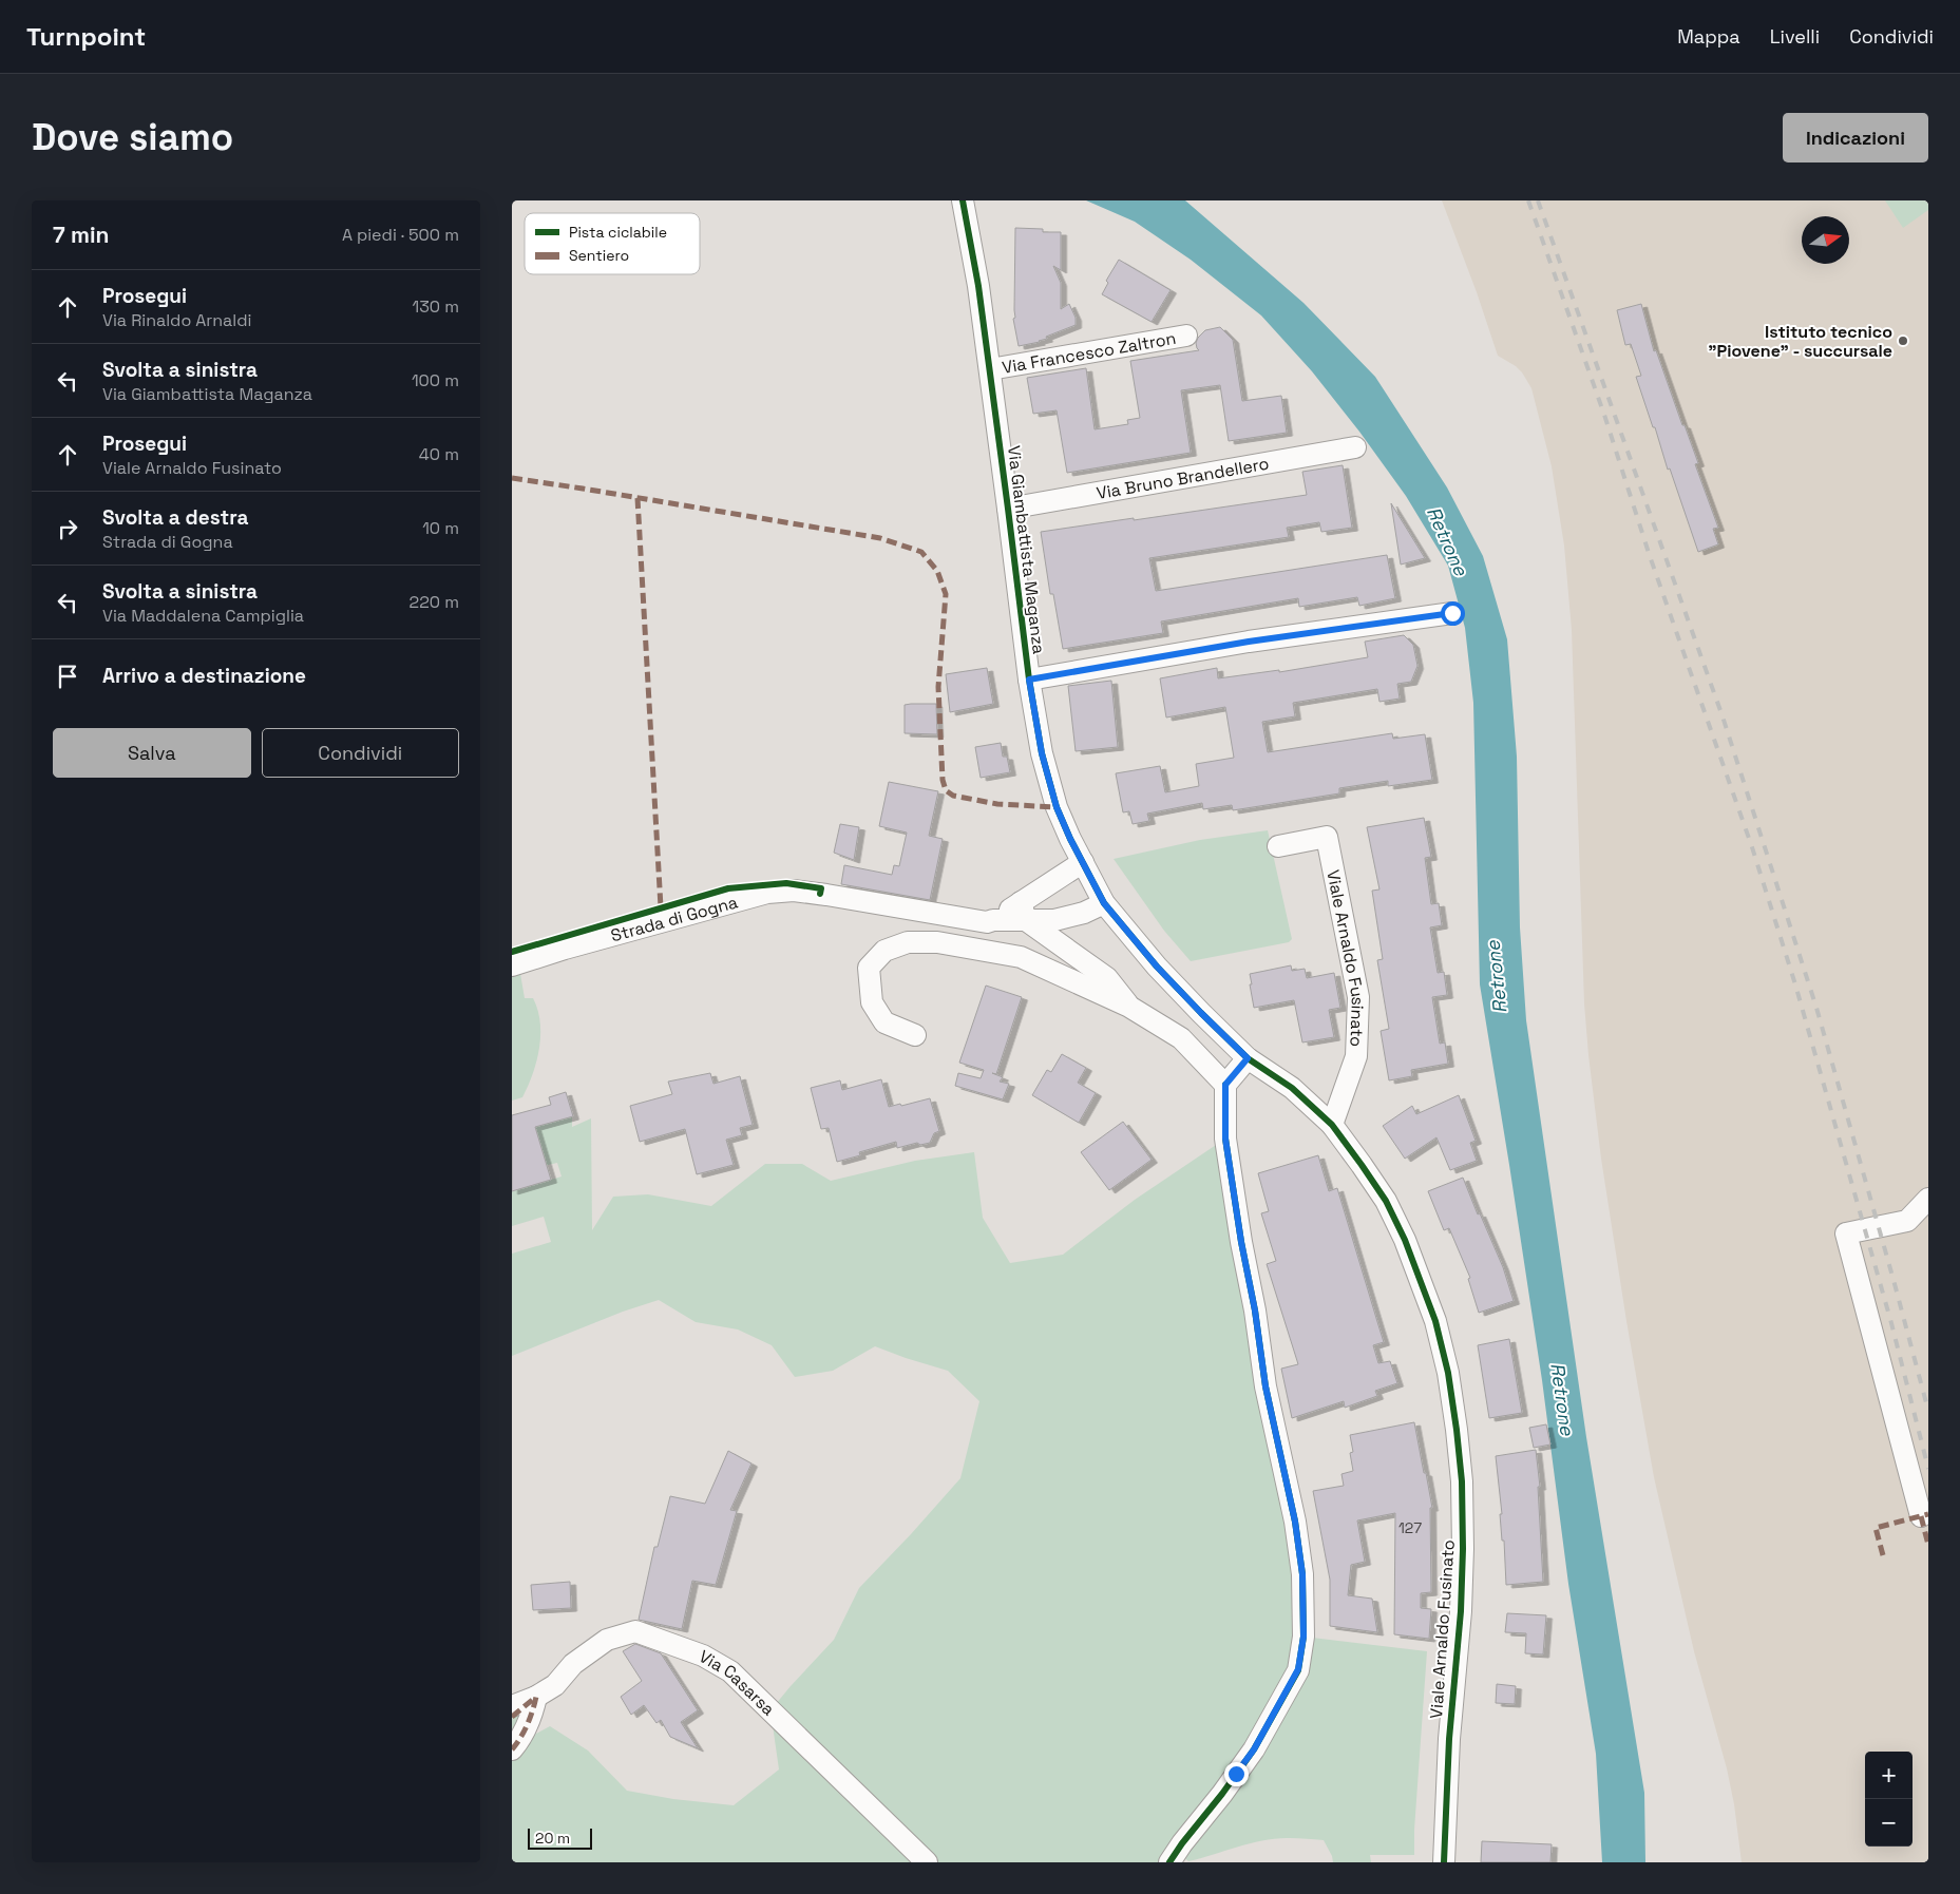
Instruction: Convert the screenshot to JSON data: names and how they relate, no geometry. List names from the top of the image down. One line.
{"streets":{"street":["Via Francesco Zaltron","Via Bruno Brandellero","Via Giambattista Maganza","Strada di Gogna","Viale Arnaldo Fusinato","Via Casarsa"]},"crossings":[["Via Francesco Zaltron","Via Giambattista Maganza"],["Via Bruno Brandellero","Via Giambattista Maganza"],["Via Giambattista Maganza","Strada di Gogna"],["Via Giambattista Maganza","Viale Arnaldo Fusinato"]],"water":["Retrone"],"places":["Istituto tecnico \"Piovene\" - succursale"],"house_numbers":["127"],"legend":["Pista ciclabile","Sentiero"],"scale_bar":"20 m","north":"right","page":{"header":"Turnpoint","nav":["Mappa","Livelli","Condividi"],"buttons":["Indicazioni",["Salva","Condividi"]],"title":"Dove siamo","heading":["7 min","A piedi · 500 m"],"list":[["Prosegui","Via Rinaldo Arnaldi","130 m"],["Svolta a sinistra","Via Giambattista Maganza","100 m"],["Prosegui","Viale Arnaldo Fusinato","40 m"],["Svolta a destra","Strada di Gogna","10 m"],["Svolta a sinistra","Via Maddalena Campiglia","220 m"],"Arrivo a destinazione"],"map_buttons":["+","−"],"scale":"20 m"}}
